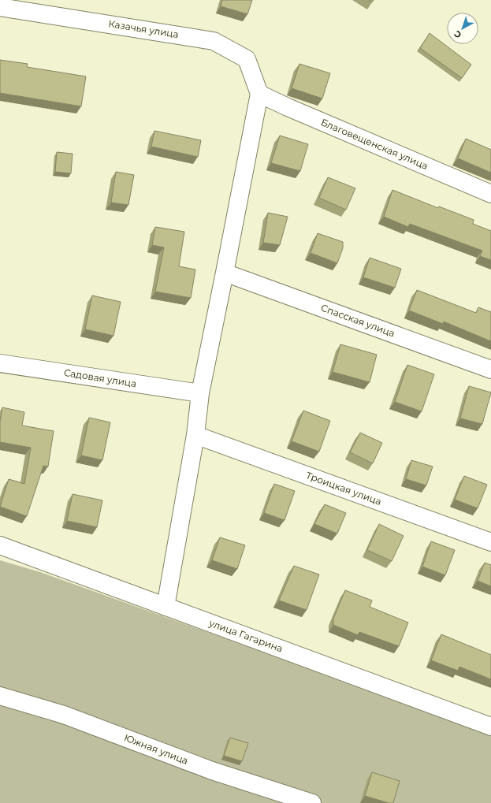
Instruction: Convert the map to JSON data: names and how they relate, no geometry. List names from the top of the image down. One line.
{"streets":{"street":["Казачья улица","Благовещенская улица","Спасская улица","Садовая улица","Троицкая улица","улица Гагарина","Южная улица"]},"crossings":[["Казачья улица","Благовещенская улица"]],"north":"bottom left"}
